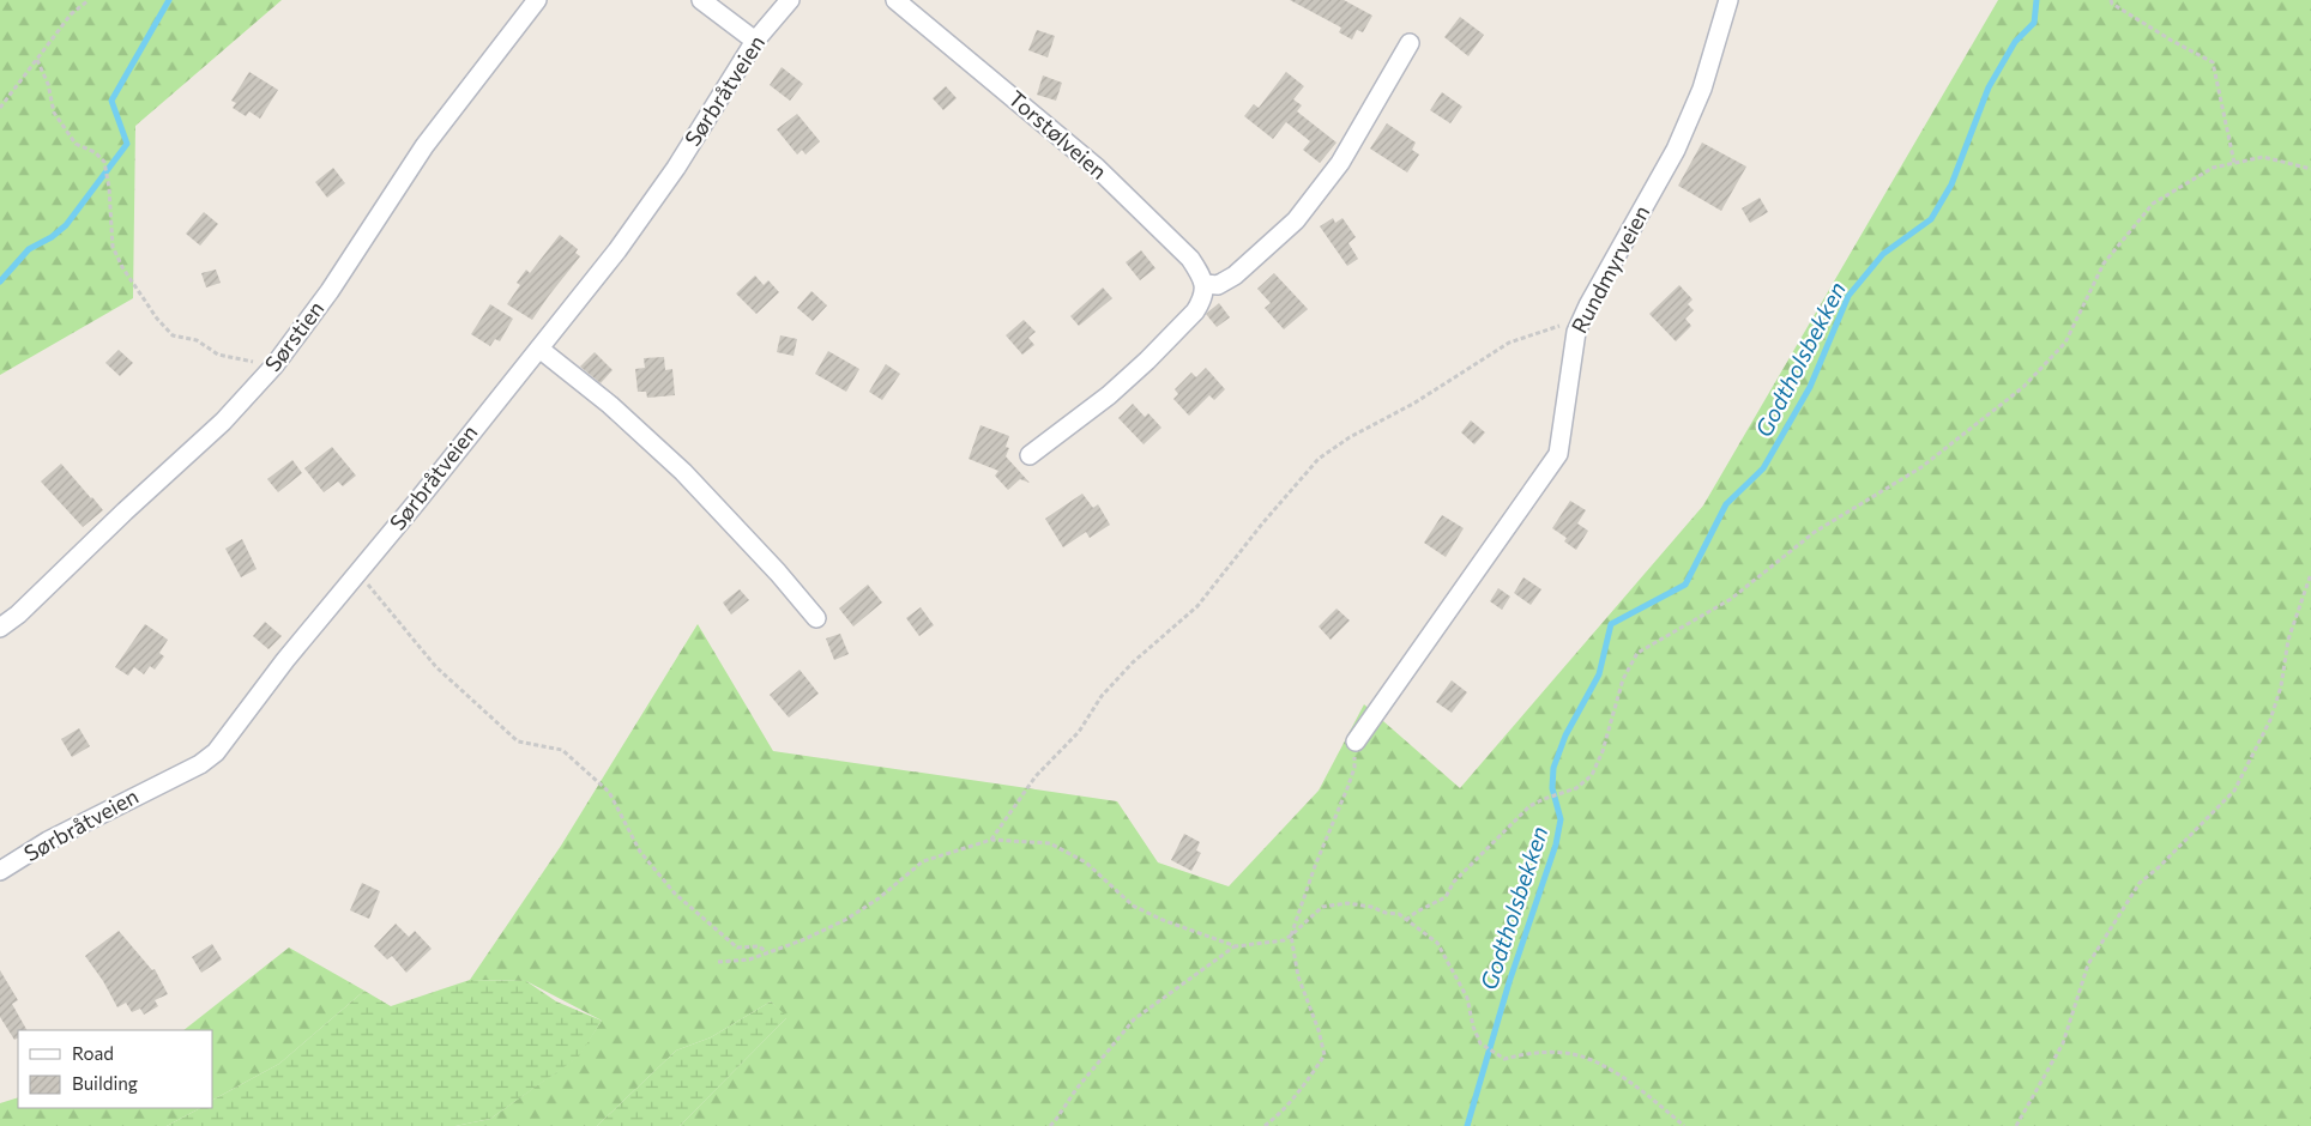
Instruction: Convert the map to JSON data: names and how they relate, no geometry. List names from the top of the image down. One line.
{"streets":{"street":["Sørbråtveien","Torstølveien","Rundmyrveien","Sørstien"]},"water":["Godtholsbekken"],"legend":["Road","Building"]}
